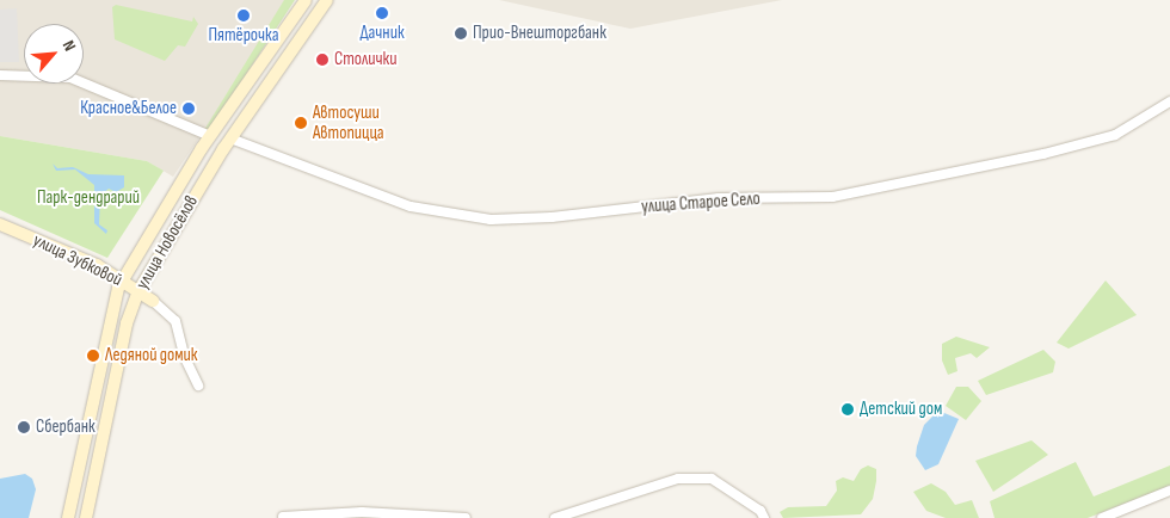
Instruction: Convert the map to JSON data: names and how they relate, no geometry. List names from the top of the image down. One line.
{"streets":{"main road":["улица Новосёлов","улица Зубковой"],"street":["улица Старое Село"]},"crossings":[["улица Старое Село","улица Новосёлов"],["улица Новосёлов","улица Зубковой"]],"parks":["Парк-дендрарий"],"places":["Дачник","Пятёрочка","Прио-Внешторгбанк","Столички","Красное&Белое","Автосуши Автопицца","Ледяной домик","Детский дом","Сбербанк"],"north":"top right"}
